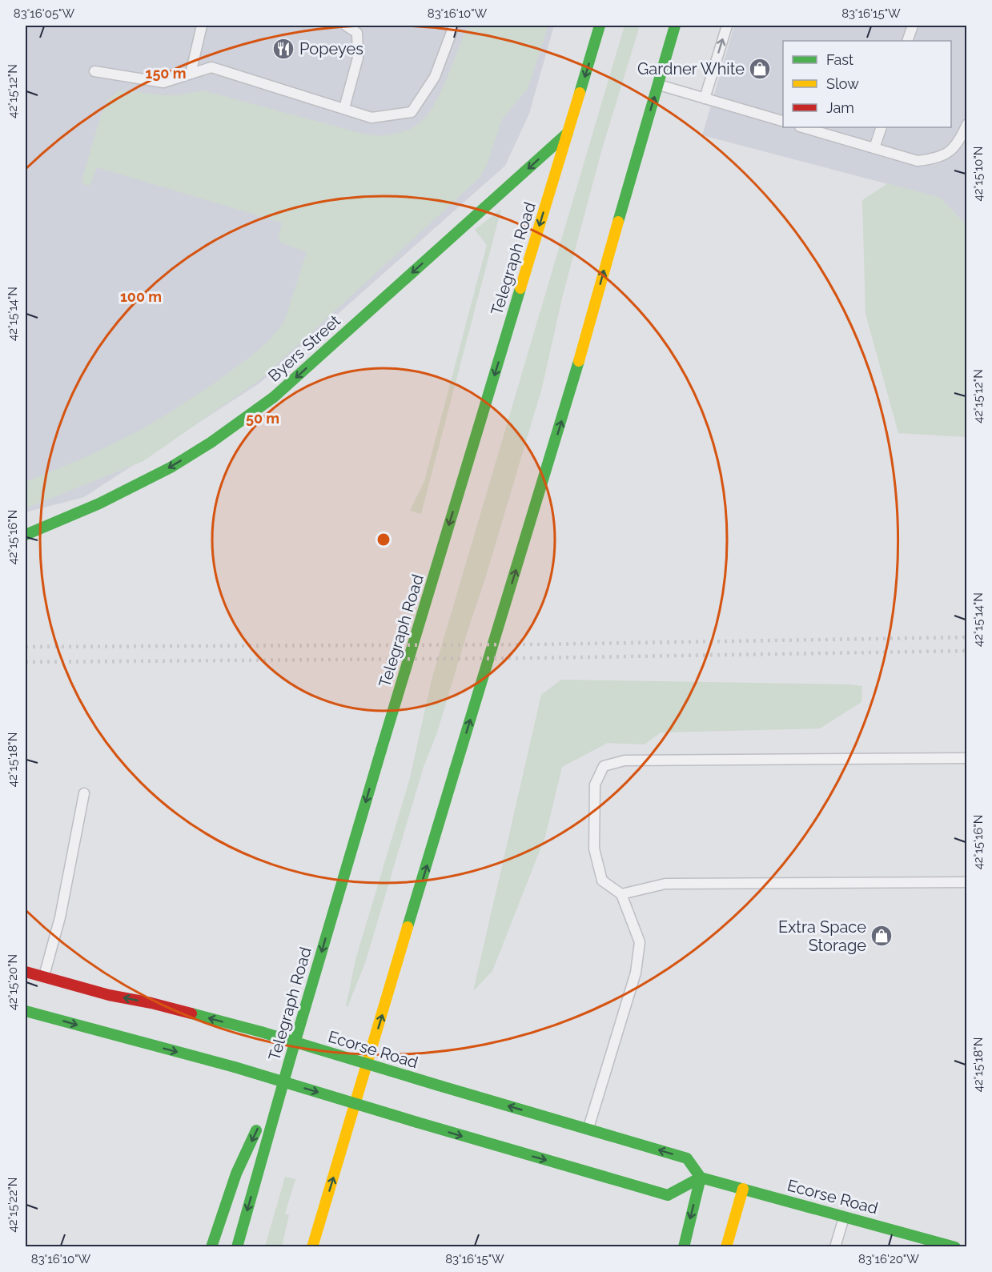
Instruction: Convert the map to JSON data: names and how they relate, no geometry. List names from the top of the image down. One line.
{"streets":{"main road":["Telegraph Road","Byers Street","Ecorse Road"]},"crossings":[["Telegraph Road","Byers Street"]],"one_way":["Byers Street"],"places":{"restaurant":["Popeyes"],"shop":["Gardner White","Extra Space Storage"]},"legend":["Fast","Slow","Jam"],"coordinates":["83°16'05\"W","83°16'10\"W","83°16'15\"W","42°15'12\"N","42°15'10\"N","42°15'14\"N","42°15'16\"N","42°15'18\"N","42°15'20\"N","42°15'22\"N","83°16'20\"W"],"rings":["150 m","100 m","50 m"]}
